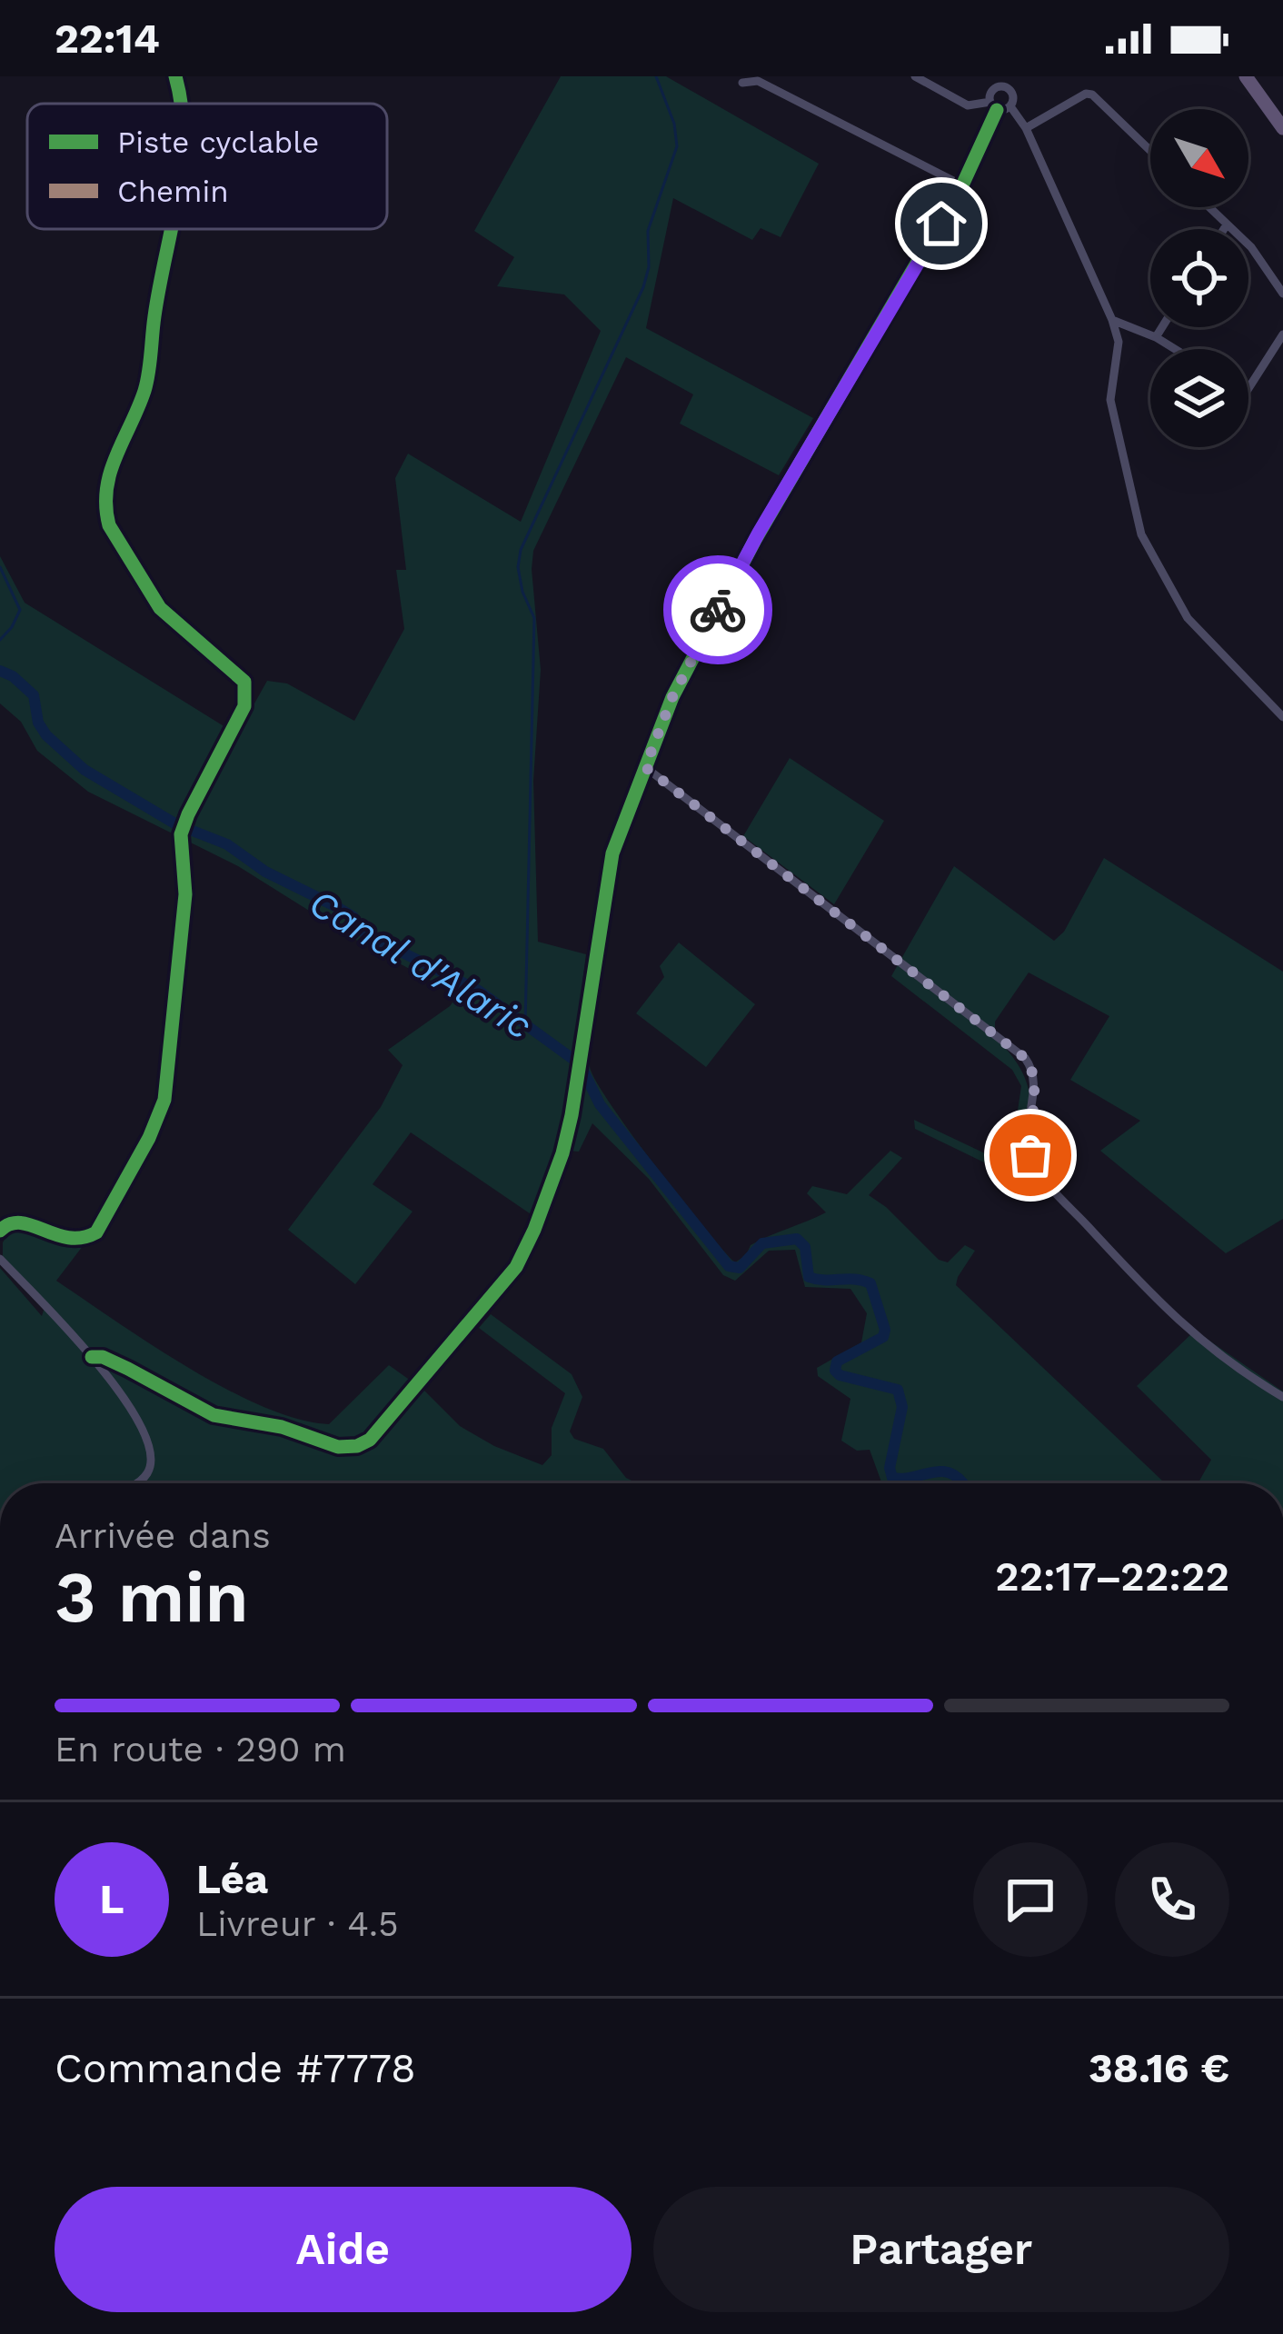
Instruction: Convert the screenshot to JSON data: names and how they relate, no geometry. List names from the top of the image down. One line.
{"water":["Canal d'Alaric"],"legend":["Piste cyclable","Chemin"],"north":"bottom right","page":{"status":"22:14","heading":["3 min","Arrivée dans","22:17–22:22"],"panel":["Léa","Livreur · 4.5","Commande #7778","38.16 €"],"bar":"En route · 290 m","round":"L","buttons":["Aide","Partager"]}}
